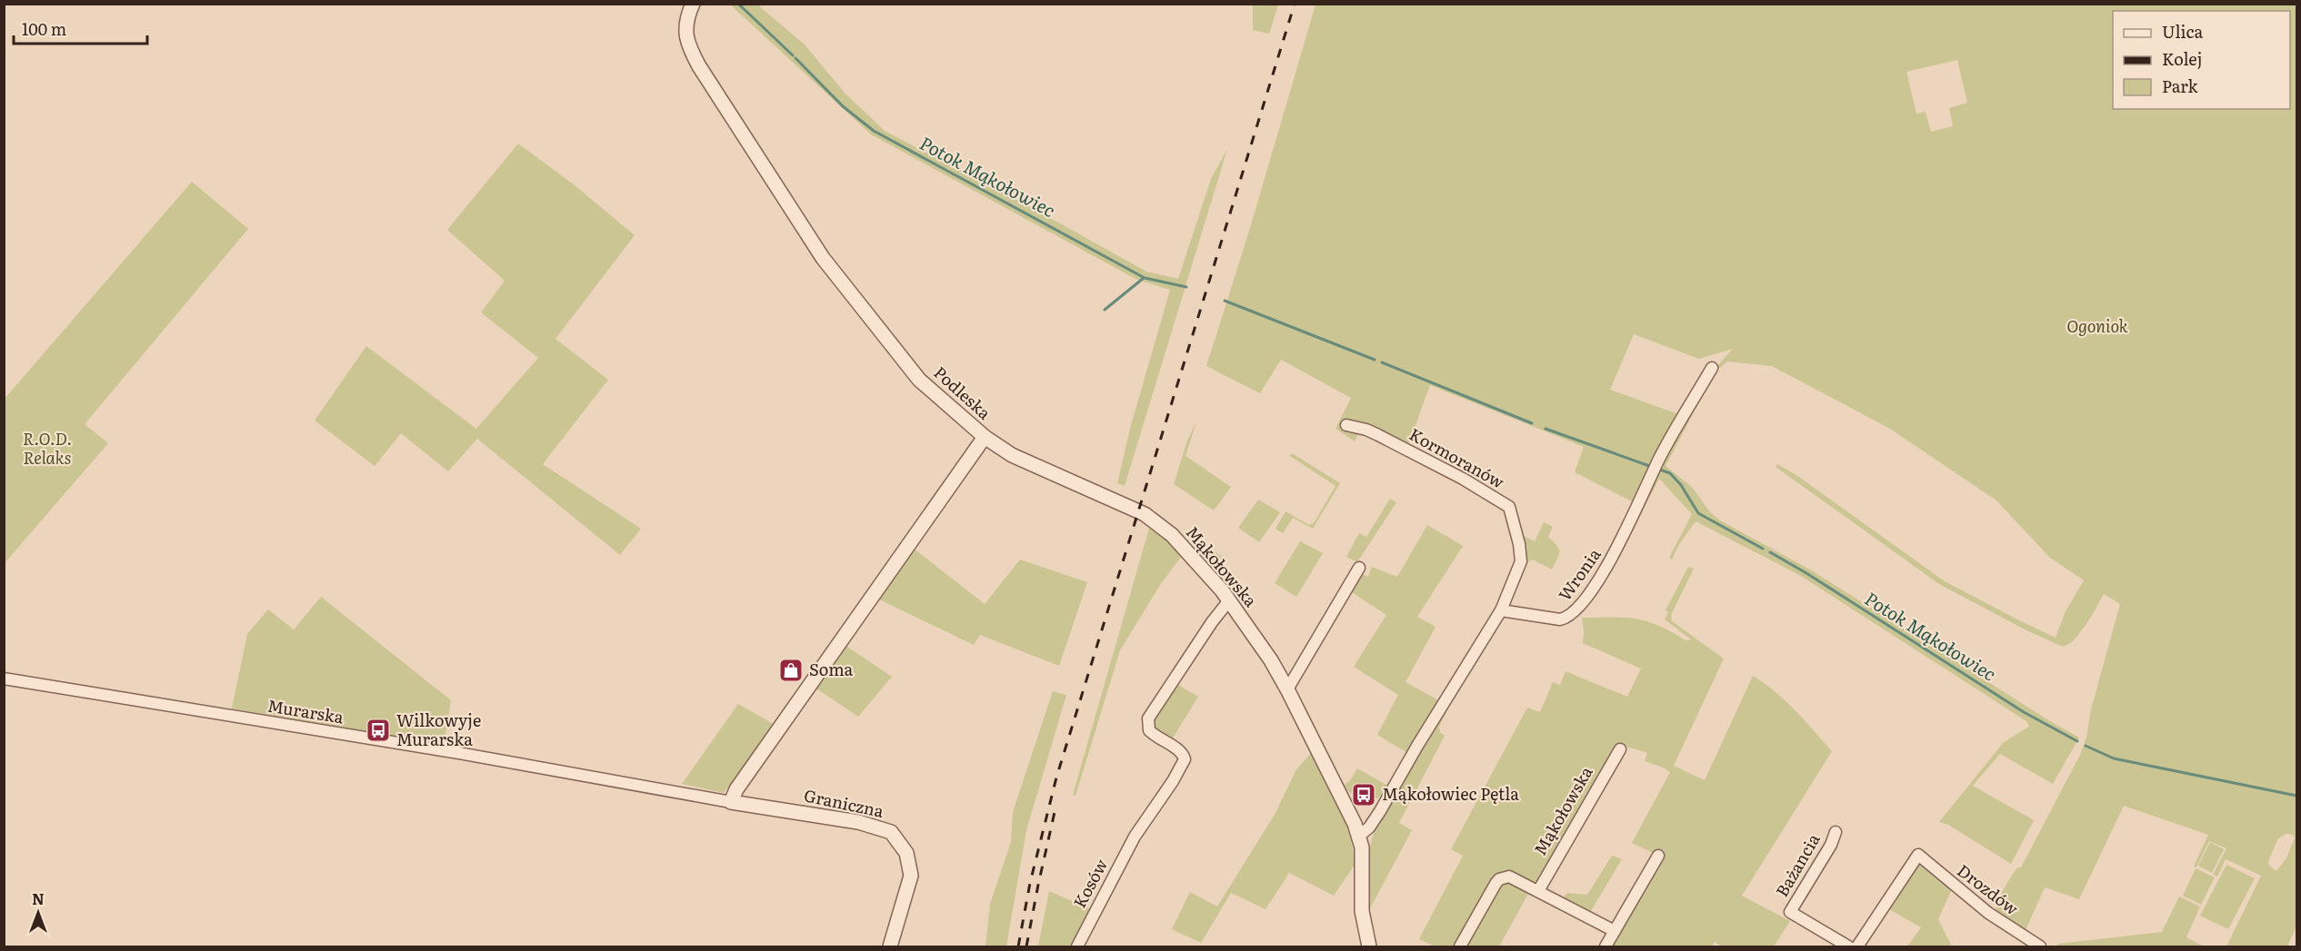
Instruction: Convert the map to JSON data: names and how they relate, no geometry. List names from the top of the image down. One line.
{"streets":{"street":["Podleska","Kormoranów","Mąkołowska","Wronia","Murarska","Graniczna","Bażancia","Kosów","Drozdów"]},"crossings":[["Podleska","Mąkołowska"],["Podleska","Murarska"],["Podleska","Graniczna"],["Kormoranów","Wronia"],["Mąkołowska","Kosów"],["Murarska","Graniczna"]],"water":["Potok Mąkołowiec"],"parks":["Ogoniok","R.O.D. Relaks"],"places":{"shop":["Soma"],"bus stop":["Wilkowyje Murarska","Mąkołowiec Pętla"]},"legend":["Ulica","Kolej","Park"],"scale_bar":"100 m","north":"top"}
